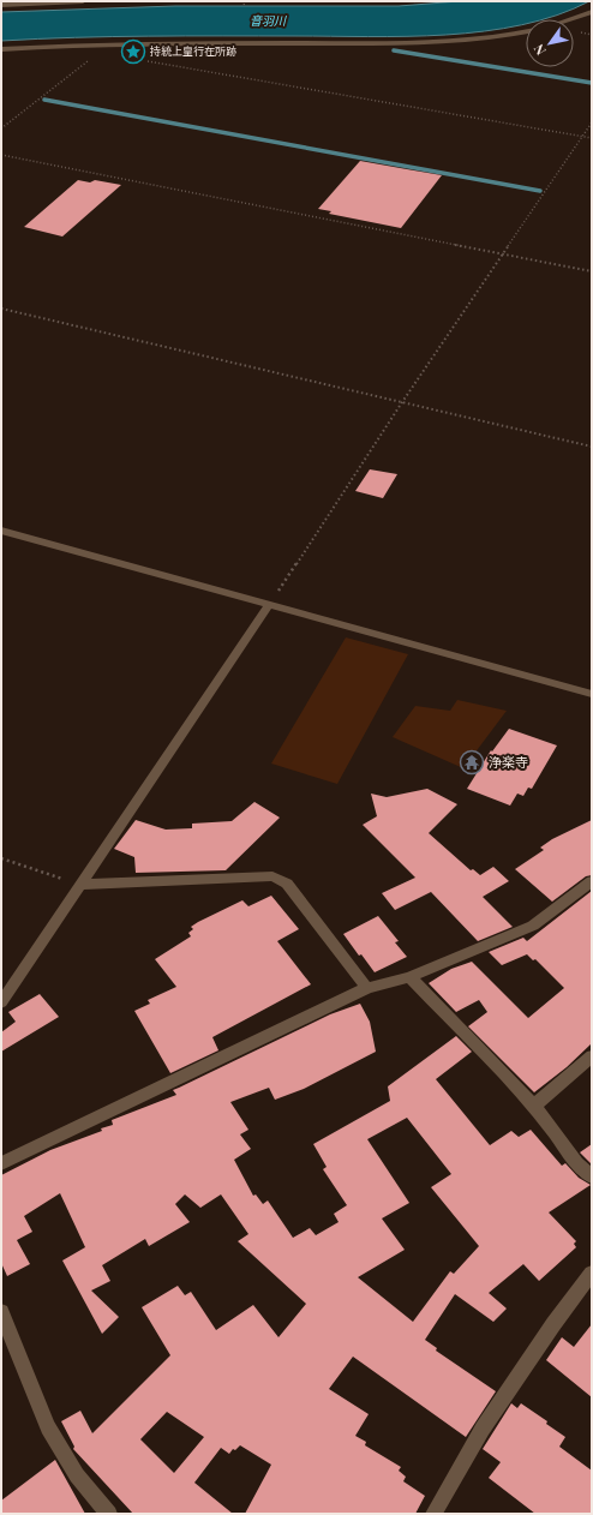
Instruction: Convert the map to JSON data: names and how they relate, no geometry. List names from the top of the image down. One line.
{"water":["音羽川"],"places":{"place":["持統上皇行在所跡"],"temple":["浄楽寺"]},"north":"bottom left"}
